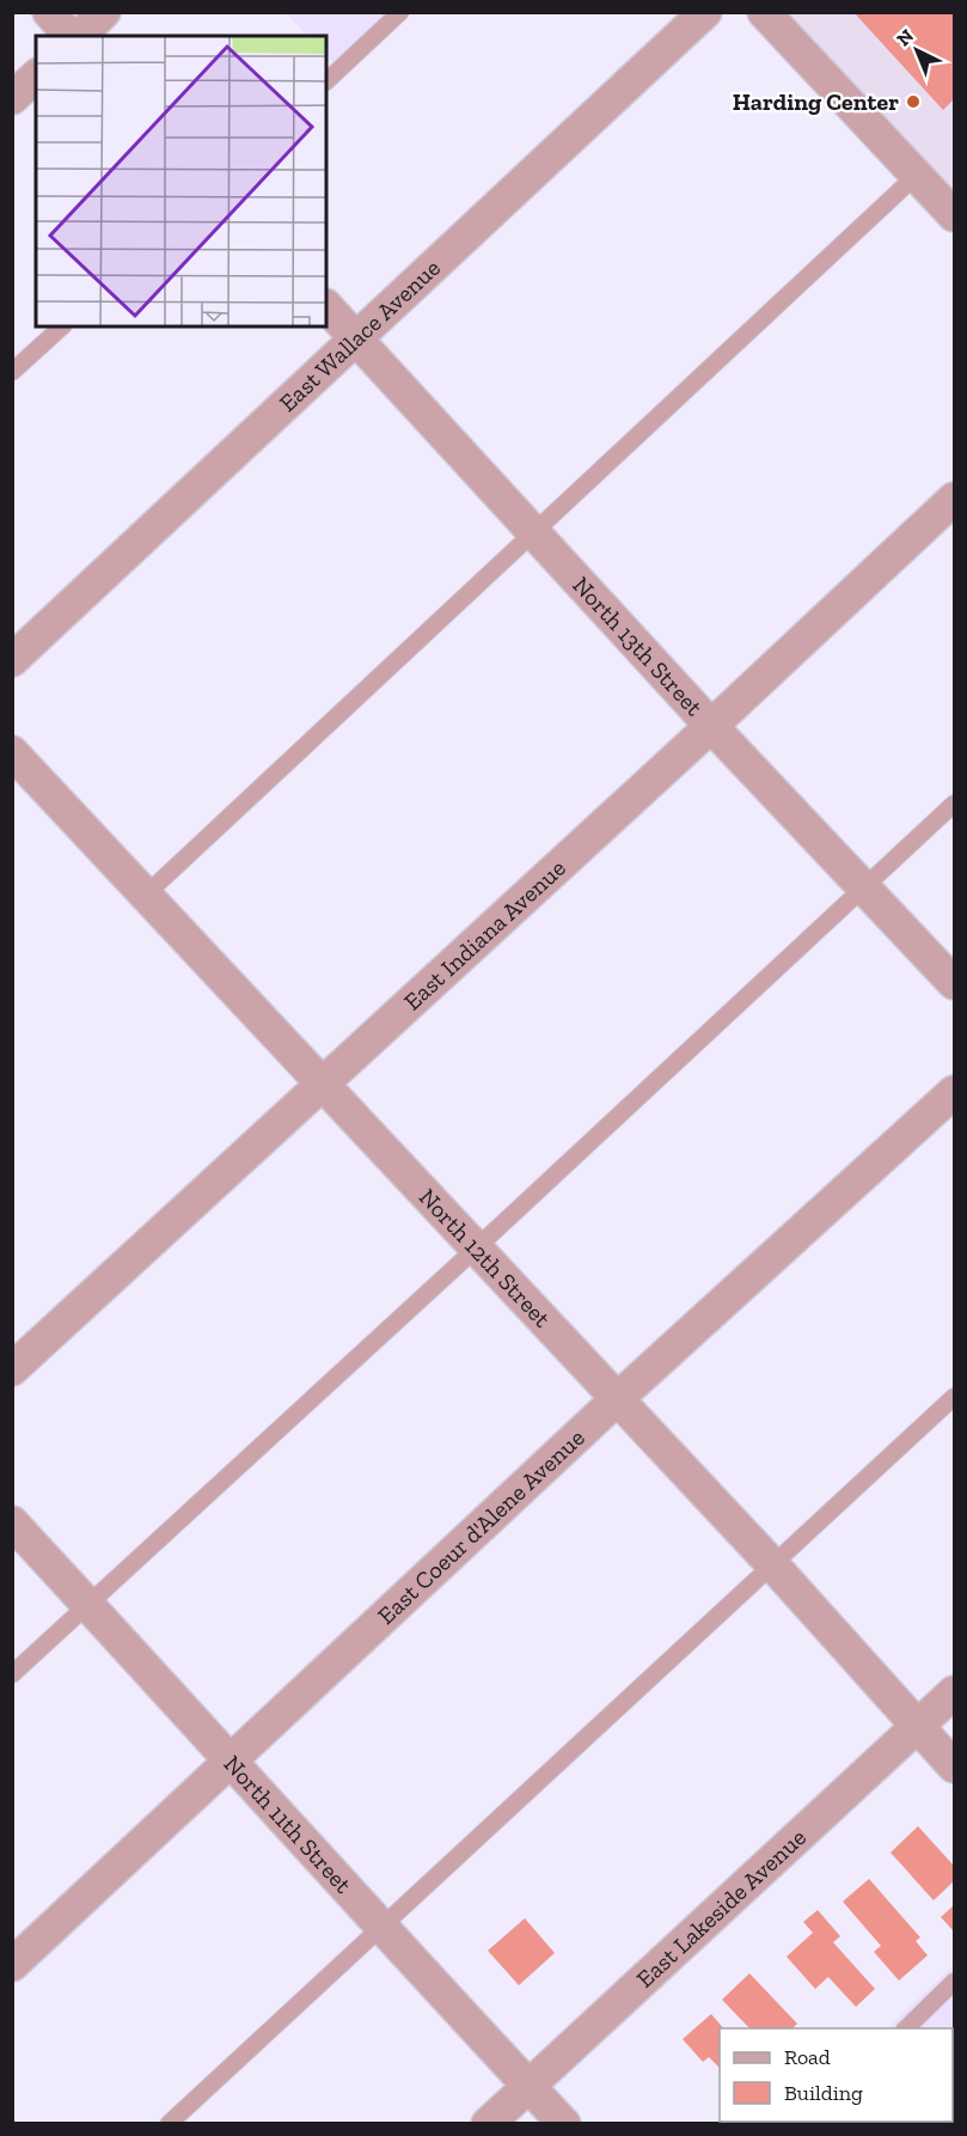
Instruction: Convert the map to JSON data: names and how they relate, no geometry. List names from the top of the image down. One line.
{"streets":{"street":["East Wallace Avenue","North 13th Street","East Indiana Avenue","North 12th Street","East Coeur d'Alene Avenue","North 11th Street","East Lakeside Avenue"]},"crossings":[["East Wallace Avenue","North 13th Street"],["North 13th Street","East Indiana Avenue"],["East Indiana Avenue","North 12th Street"],["North 12th Street","East Coeur d'Alene Avenue"],["North 12th Street","East Lakeside Avenue"],["East Coeur d'Alene Avenue","North 11th Street"],["North 11th Street","East Lakeside Avenue"]],"places":["Harding Center"],"legend":["Road","Building"],"north":"top left"}
